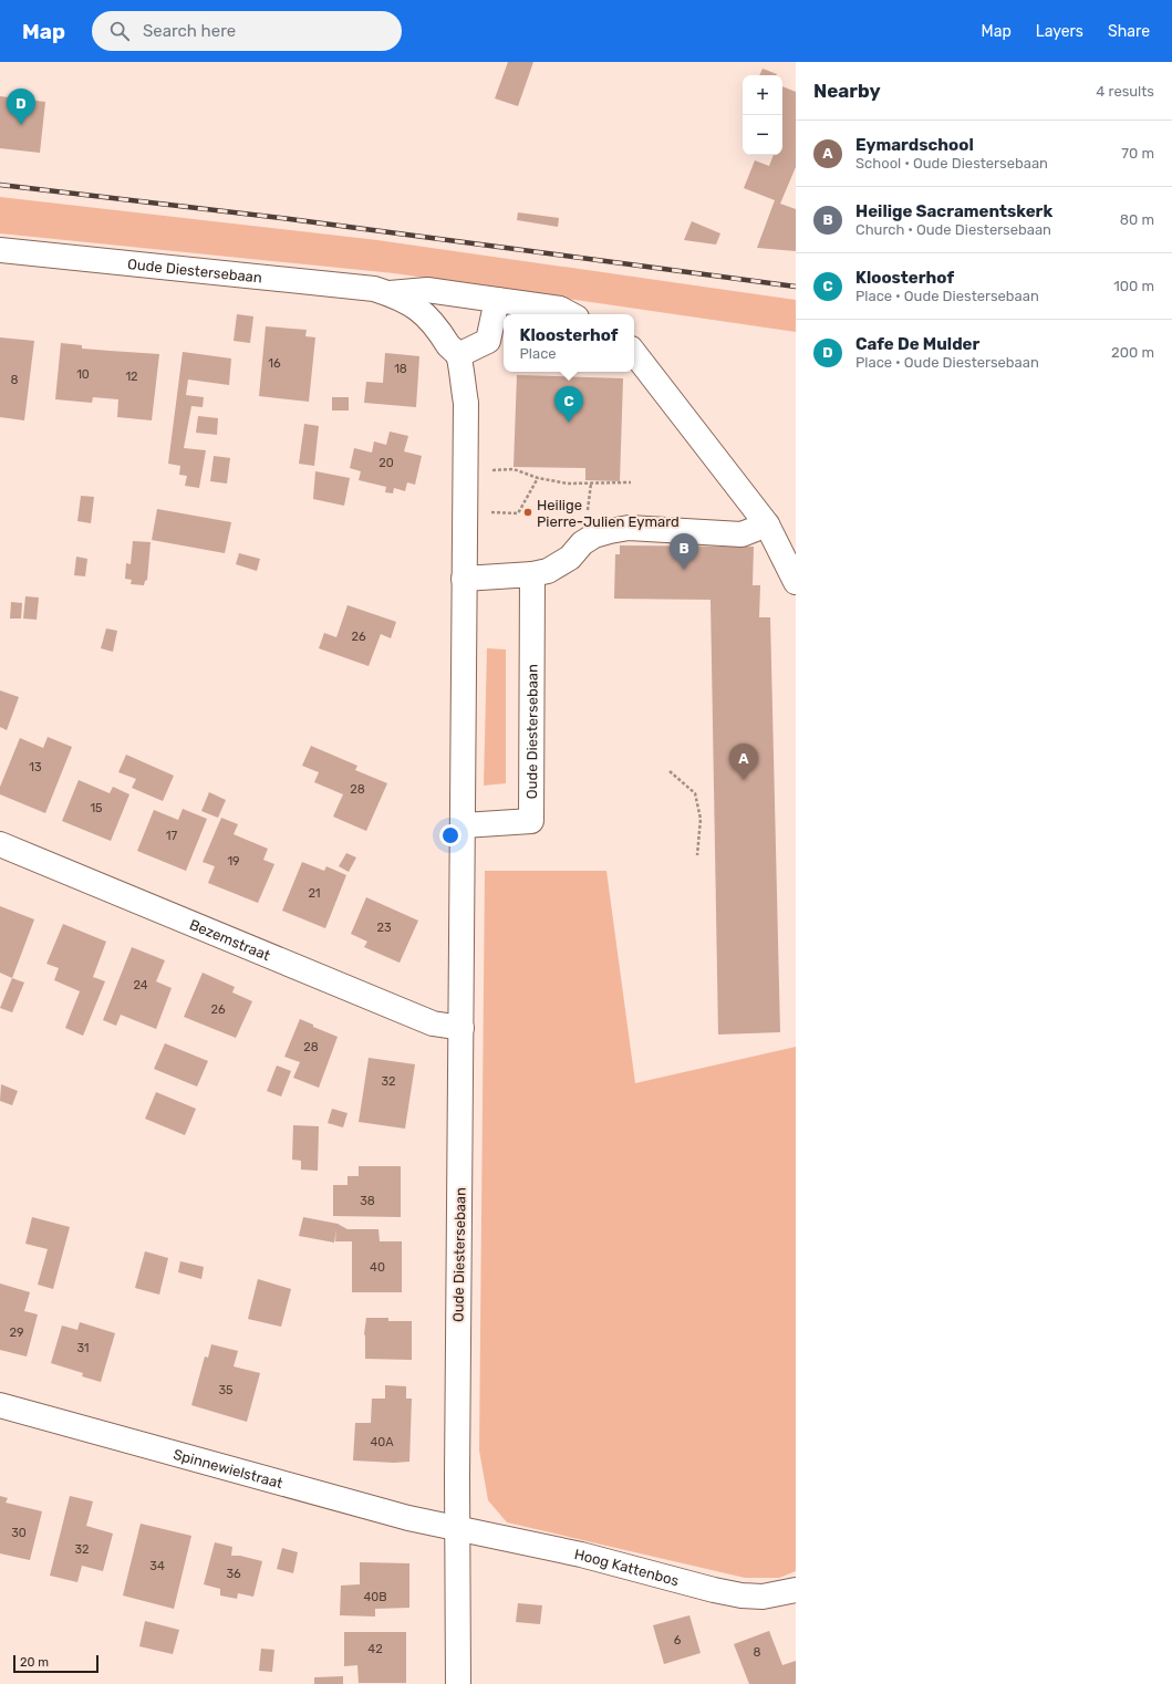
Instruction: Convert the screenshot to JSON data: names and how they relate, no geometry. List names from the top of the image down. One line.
{"streets":{"street":["Oude Diestersebaan","Bezemstraat","Spinnewielstraat","Hoog Kattenbos"]},"crossings":[["Oude Diestersebaan","Bezemstraat"],["Oude Diestersebaan","Spinnewielstraat"],["Oude Diestersebaan","Hoog Kattenbos"],["Spinnewielstraat","Hoog Kattenbos"]],"places":["Heilige Pierre-Julien Eymard"],"house_numbers":["16","18","10","12","8","20","26","13","28","15","17","19","21","23","24","26","28","32","38","40","29","31","35","40A","30","32","34","36","40B","6","42","8"],"scale_bar":"20 m","page":{"header":"Map","search":"Search here","nav":["Map","Layers","Share"],"heading":["Nearby","4 results"],"map_buttons":["+","−"],"pins":["D","C","B","A"],"list":[{"mark":"A","name":"Eymardschool","note":"School · Oude Diestersebaan","value":"70 m"},{"mark":"B","name":"Heilige Sacramentskerk","note":"Church · Oude Diestersebaan","value":"80 m"},{"mark":"C","name":"Kloosterhof","note":"Place · Oude Diestersebaan","value":"100 m"},{"mark":"D","name":"Cafe De Mulder","note":"Place · Oude Diestersebaan","value":"200 m"}],"popup":["Kloosterhof","Place"],"scale":"20 m"}}
